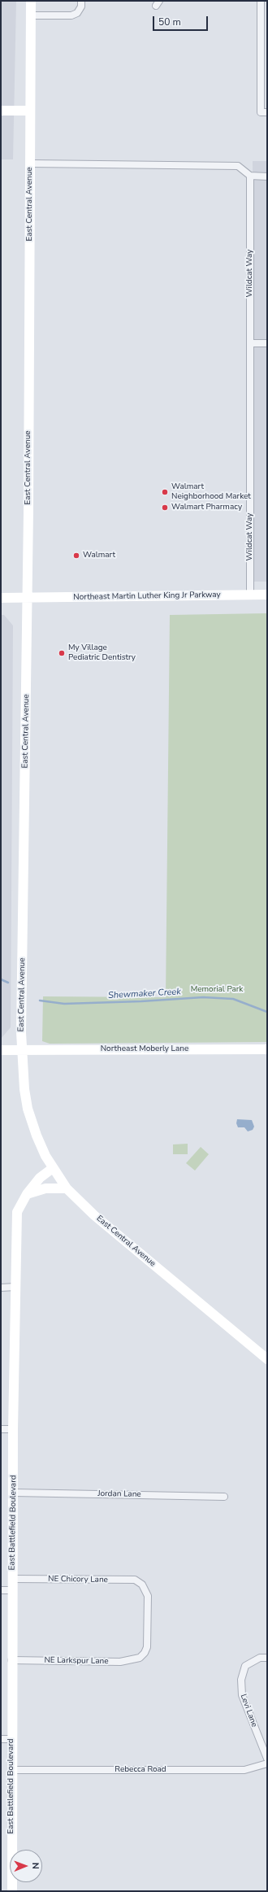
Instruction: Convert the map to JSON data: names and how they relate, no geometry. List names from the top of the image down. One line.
{"streets":{"main road":["East Central Avenue","Northeast Martin Luther King Jr Parkway","Northeast Moberly Lane","East Battlefield Boulevard"],"street":["Wildcat Way","Jordan Lane","NE Chicory Lane","NE Larkspur Lane","Levi Lane","Rebecca Road"]},"crossings":[["East Central Avenue","Northeast Martin Luther King Jr Parkway"],["East Central Avenue","Northeast Moberly Lane"],["East Central Avenue","East Battlefield Boulevard"],["Wildcat Way","Northeast Martin Luther King Jr Parkway"],["Jordan Lane","East Battlefield Boulevard"],["East Battlefield Boulevard","NE Chicory Lane"],["East Battlefield Boulevard","NE Larkspur Lane"],["East Battlefield Boulevard","Rebecca Road"],["NE Chicory Lane","NE Larkspur Lane"]],"water":["Shewmaker Creek"],"parks":["Memorial Park"],"places":["Walmart Neighborhood Market","Walmart Pharmacy","Walmart","My Village Pediatric Dentistry"],"scale_bar":"50 m","north":"right"}
